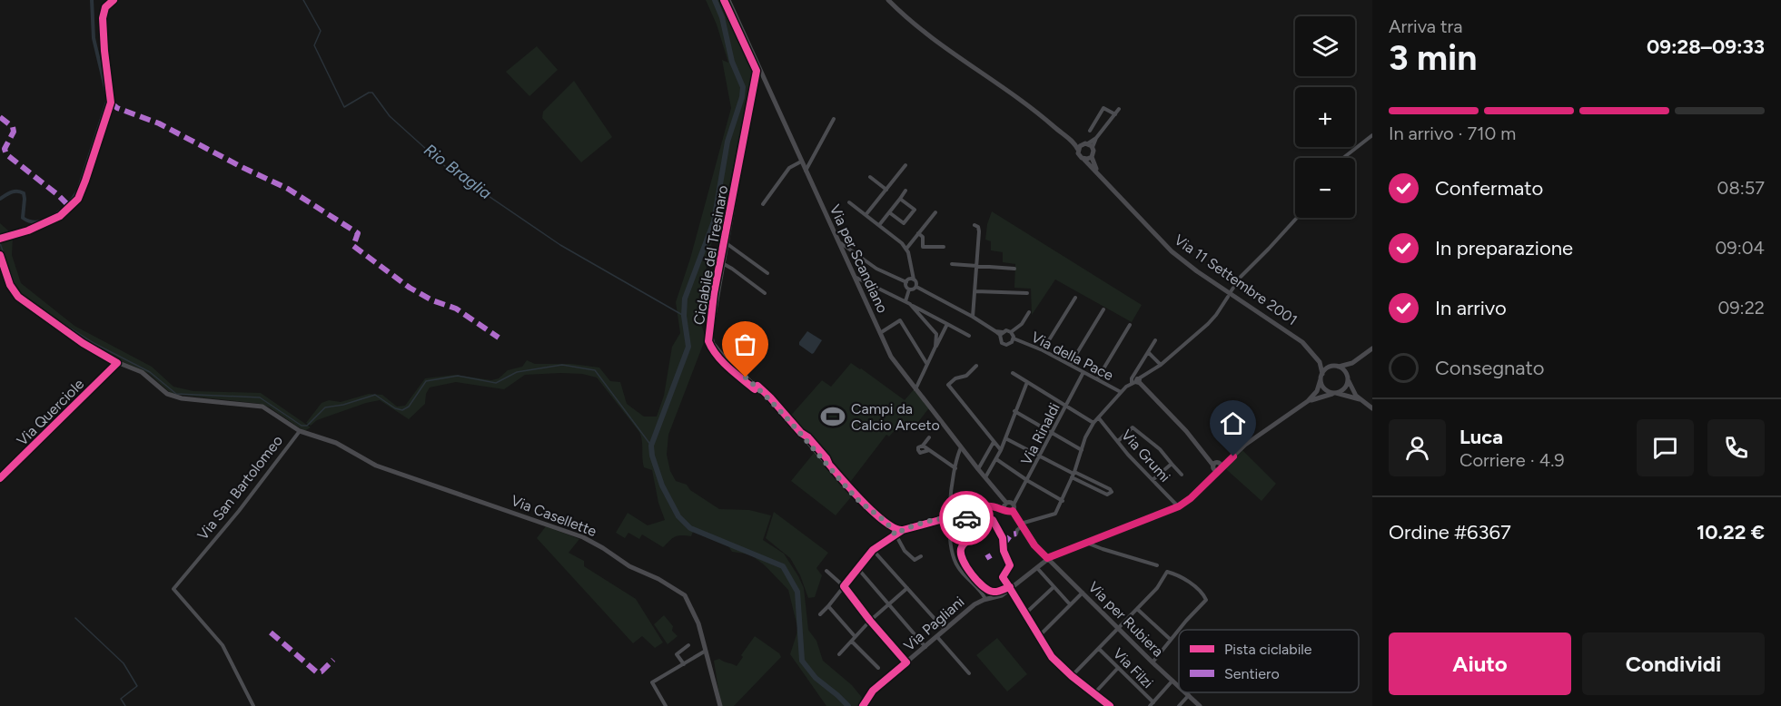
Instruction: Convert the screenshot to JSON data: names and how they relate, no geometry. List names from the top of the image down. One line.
{"streets":{"street":["Via per Scandiano","Via 11 Settembre 2001","Via della Pace","Via Querciole","Via Rinaldi","Via Grumi","Via San Bartolomeo","Via Casellette","Via per Rubiera","Via Pagliani","Via Filzi"],"cycle path":["Ciclabile del Tresinaro"]},"crossings":[["Via della Pace","Via Rinaldi"],["Via Querciole","Via San Bartolomeo"],["Via San Bartolomeo","Via Casellette"],["Via per Rubiera","Via Pagliani"]],"water":["Rio Braglia"],"places":{"sports":["Campi da Calcio Arceto"]},"legend":["Pista ciclabile","Sentiero"],"page":{"heading":["3 min","Arriva tra","09:28–09:33"],"panel":["Luca","Corriere · 4.9","Ordine #6367","10.22 €"],"map_buttons":["+","−"],"bar":"In arrivo · 710 m","list":[["Confermato","08:57"],["In preparazione","09:04"],["In arrivo","09:22"],"Consegnato"],"buttons":["Aiuto","Condividi"]}}
